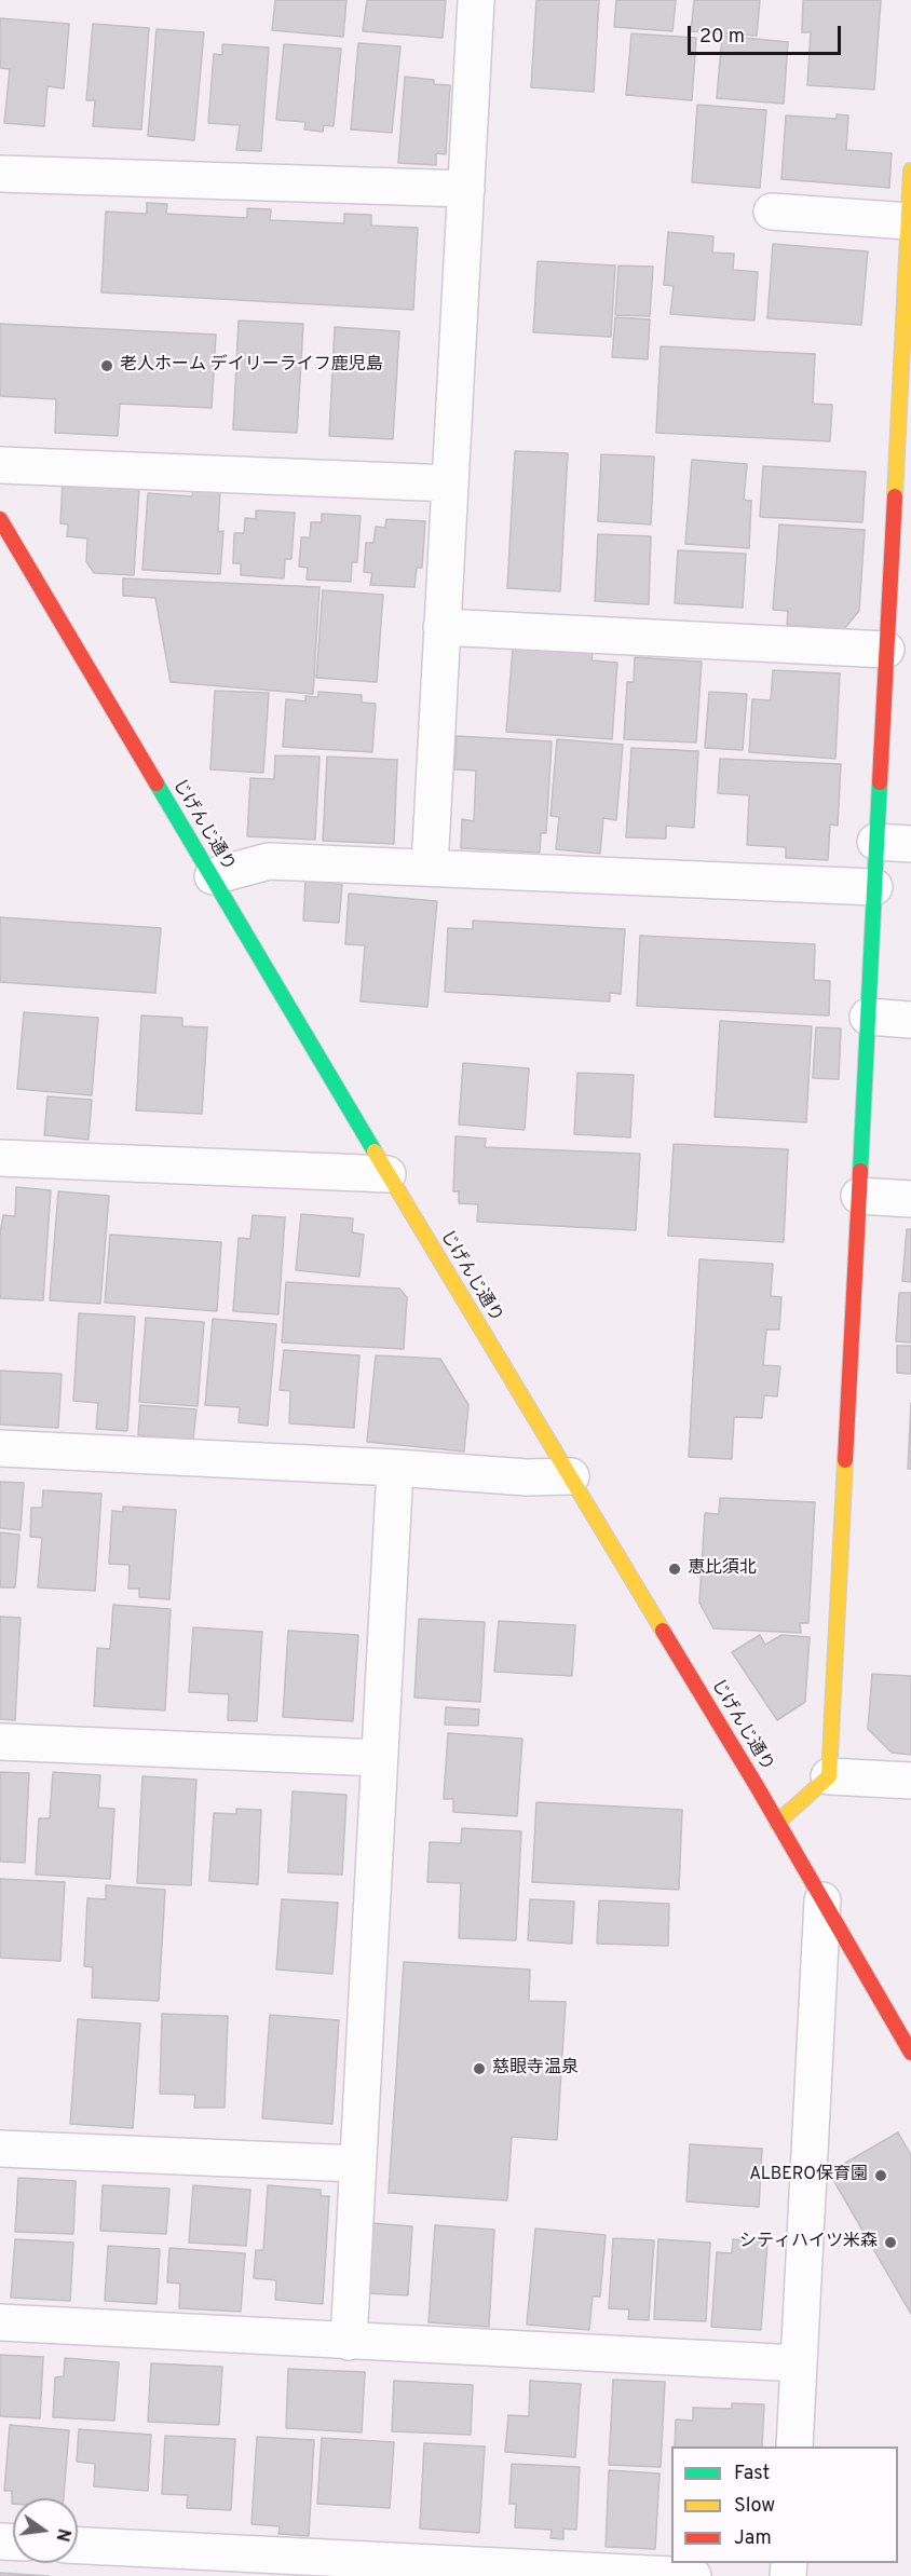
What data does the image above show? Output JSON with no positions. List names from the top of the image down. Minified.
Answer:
{"streets":{"street":["じげんじ通り"]},"places":["老人ホーム デイリーライフ鹿児島","恵比須北","慈眼寺温泉","ALBERO保育園","シティハイツ米森"],"legend":["Fast","Slow","Jam"],"scale_bar":"20 m","north":"right"}
